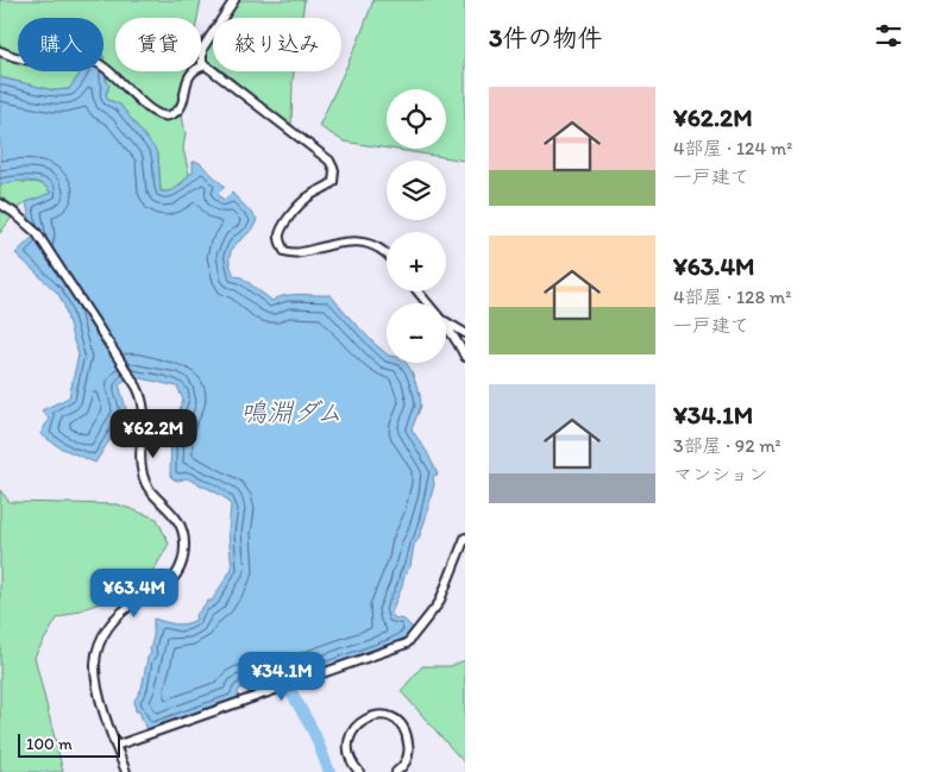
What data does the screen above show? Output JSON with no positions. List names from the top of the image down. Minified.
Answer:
{"water":["鳴淵ダム"],"scale_bar":"100 m","page":{"heading":"3件の物件","chip":["購入","賃貸","絞り込み"],"list":[{"name":"¥62.2M","note":"4部屋 · 124 m² · 一戸建て"},{"name":"¥63.4M","note":"4部屋 · 128 m² · 一戸建て"},{"name":"¥34.1M","note":"3部屋 · 92 m² · マンション"}],"map_buttons":["+","−"],"price":["¥62.2M","¥63.4M","¥34.1M"],"scale":"100 m"}}
